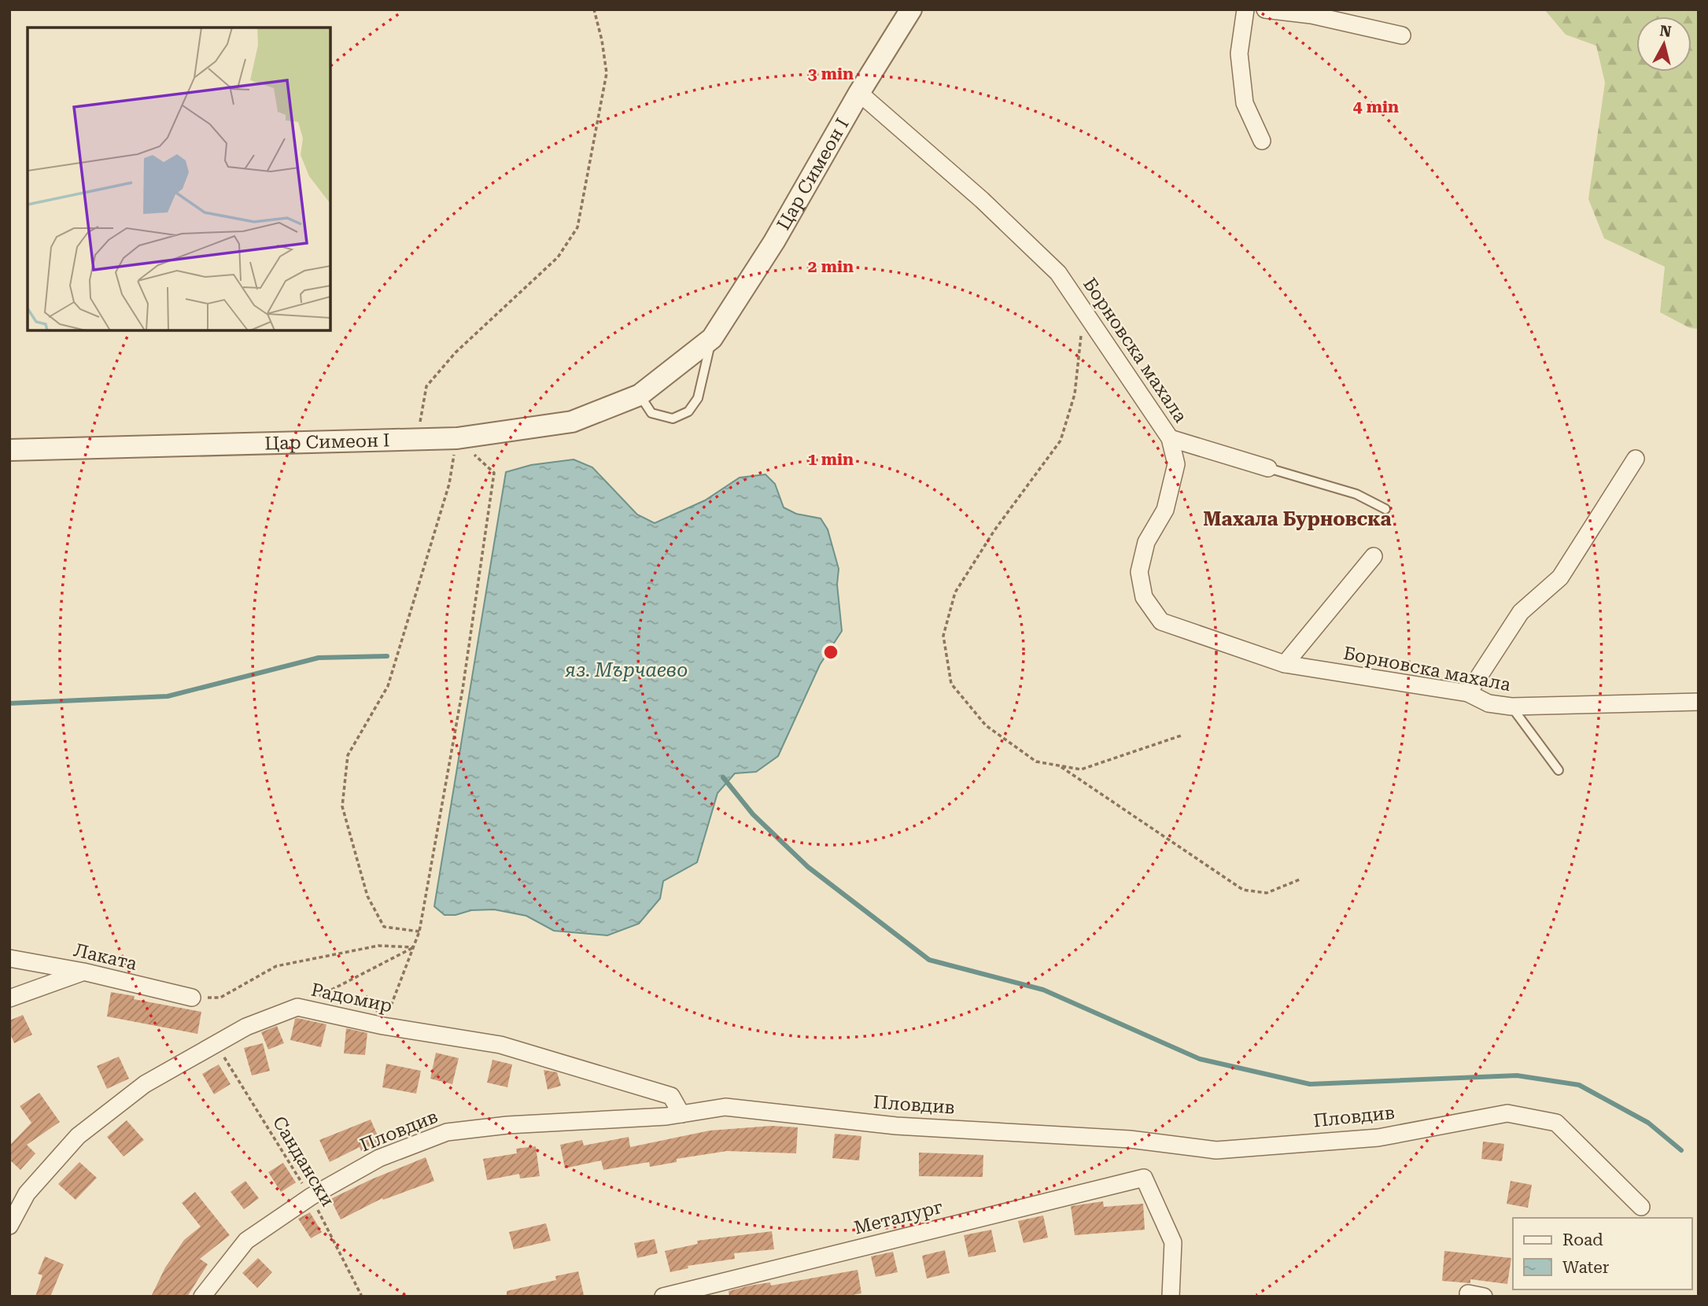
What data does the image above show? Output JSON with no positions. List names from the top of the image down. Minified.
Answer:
{"streets":{"street":["Цар Симеон I","Борновска махала","Лаката","Радомир","Пловдив","Металург"],"path":["Сандански"]},"crossings":[["Цар Симеон I","Борновска махала"],["Радомир","Пловдив"],["Радомир","Сандански"],["Пловдив","Сандански"]],"districts":["Махала Бурновска"],"water":["яз. Мърчаево"],"legend":["Road","Water"],"north":"top","rings":["3 min","4 min","2 min","1 min"]}
